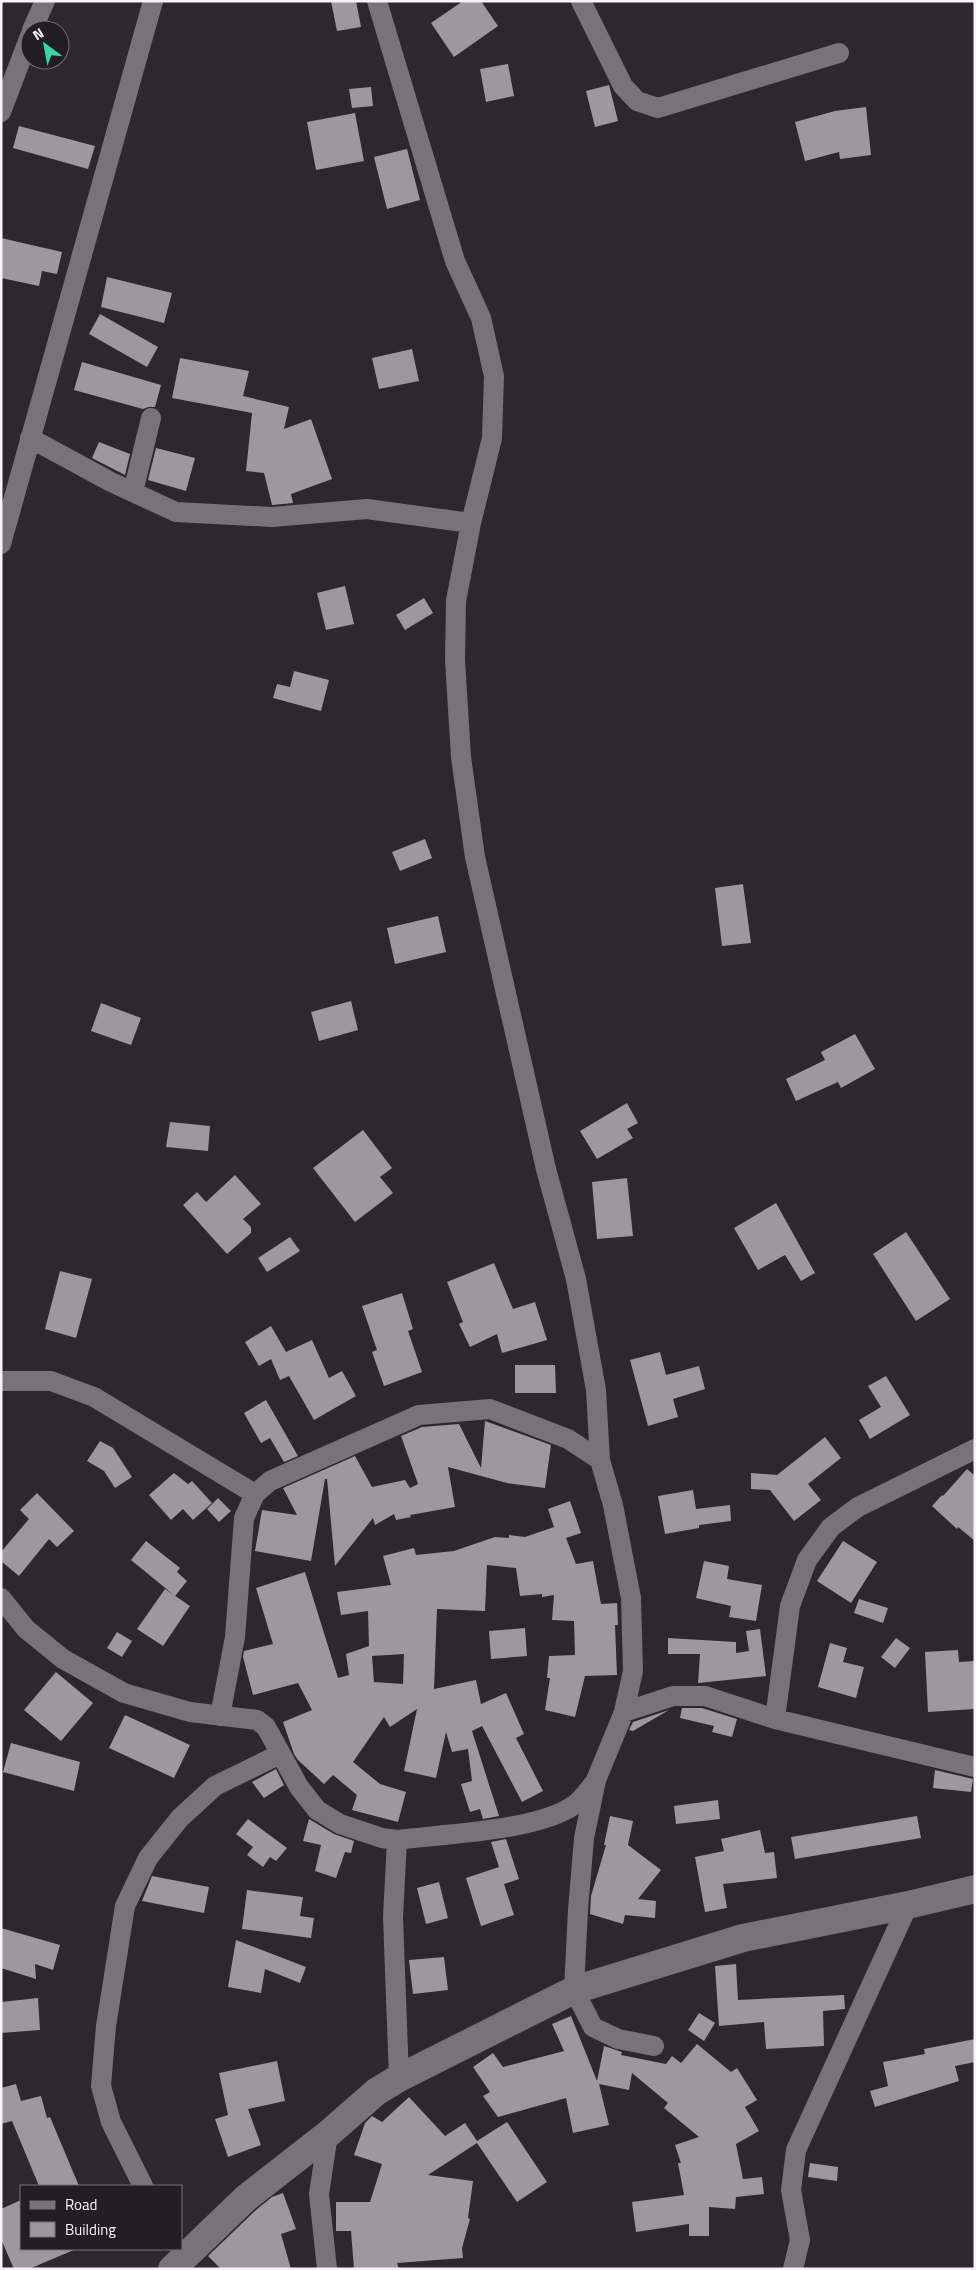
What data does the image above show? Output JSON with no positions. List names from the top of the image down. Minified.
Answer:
{"legend":["Road","Building"],"north":"top left"}
